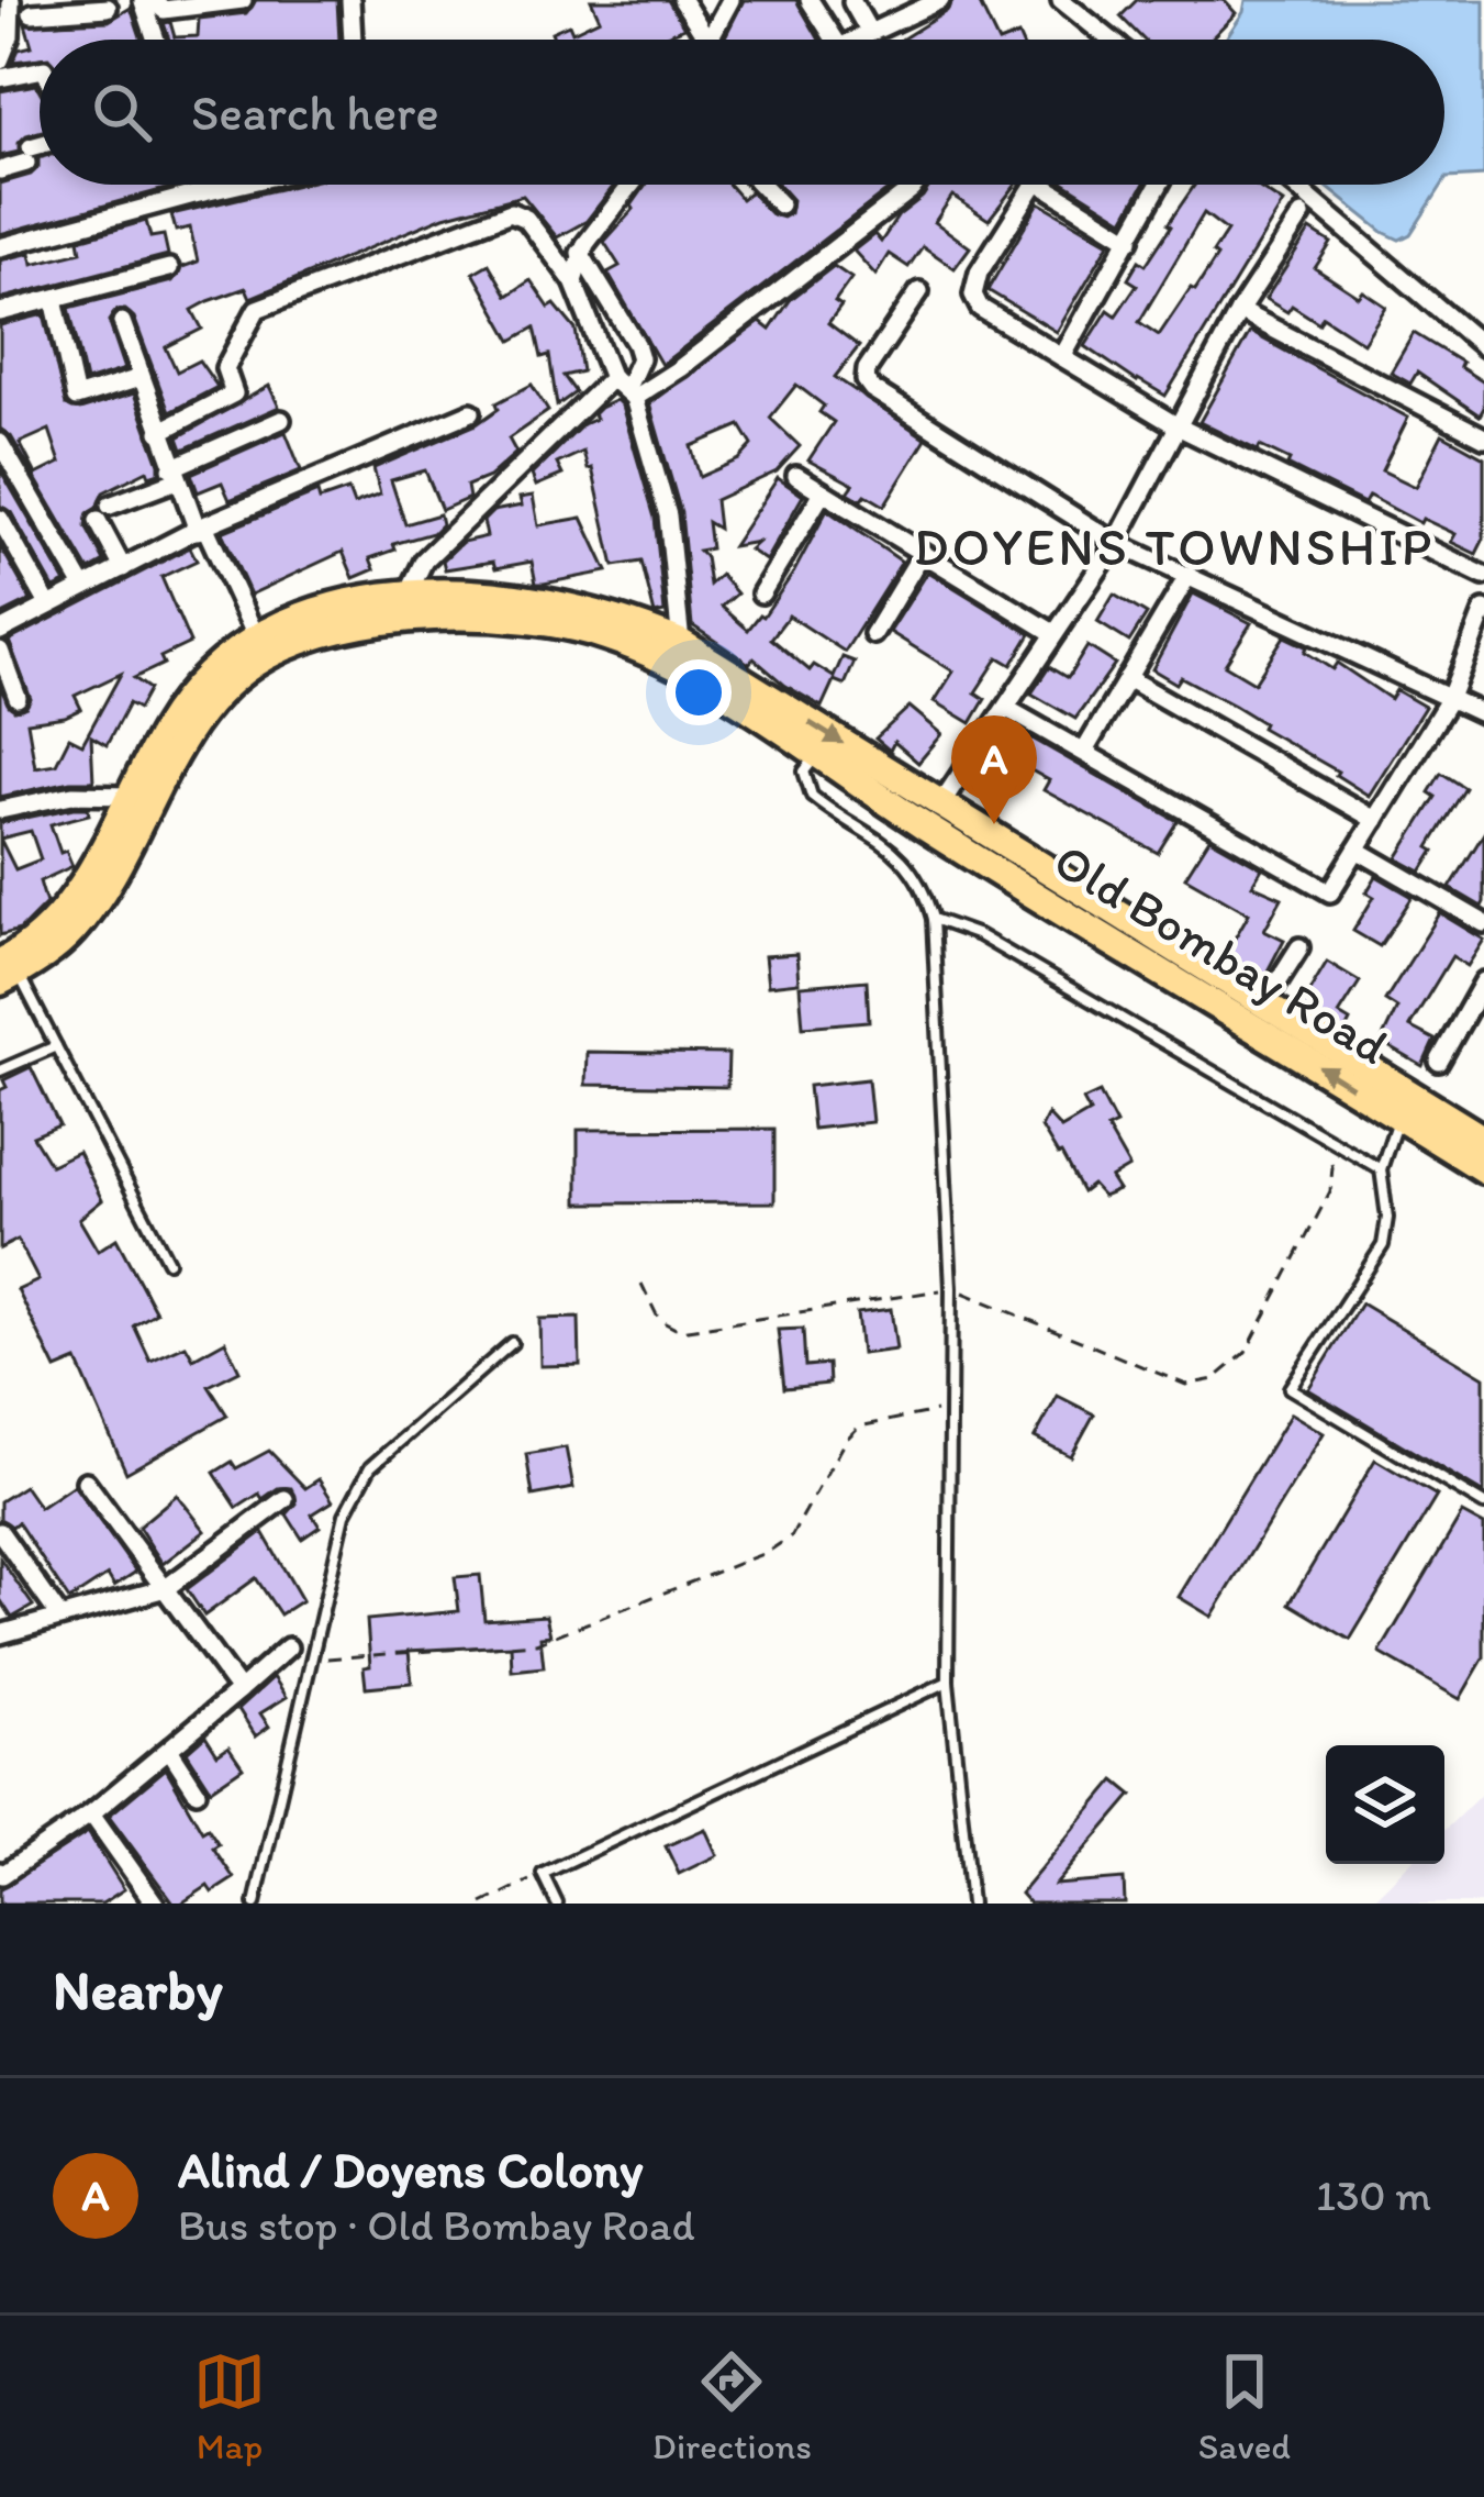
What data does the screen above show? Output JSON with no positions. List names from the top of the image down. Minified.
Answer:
{"streets":{"main road":["Old Bombay Road"]},"districts":["DOYENS TOWNSHIP"],"page":{"search":"Search here","pins":"A","heading":"Nearby","list":[{"mark":"A","name":"Alind / Doyens Colony","note":"Bus stop · Old Bombay Road","value":"130 m"}],"nav":["Map","Directions","Saved"]}}
